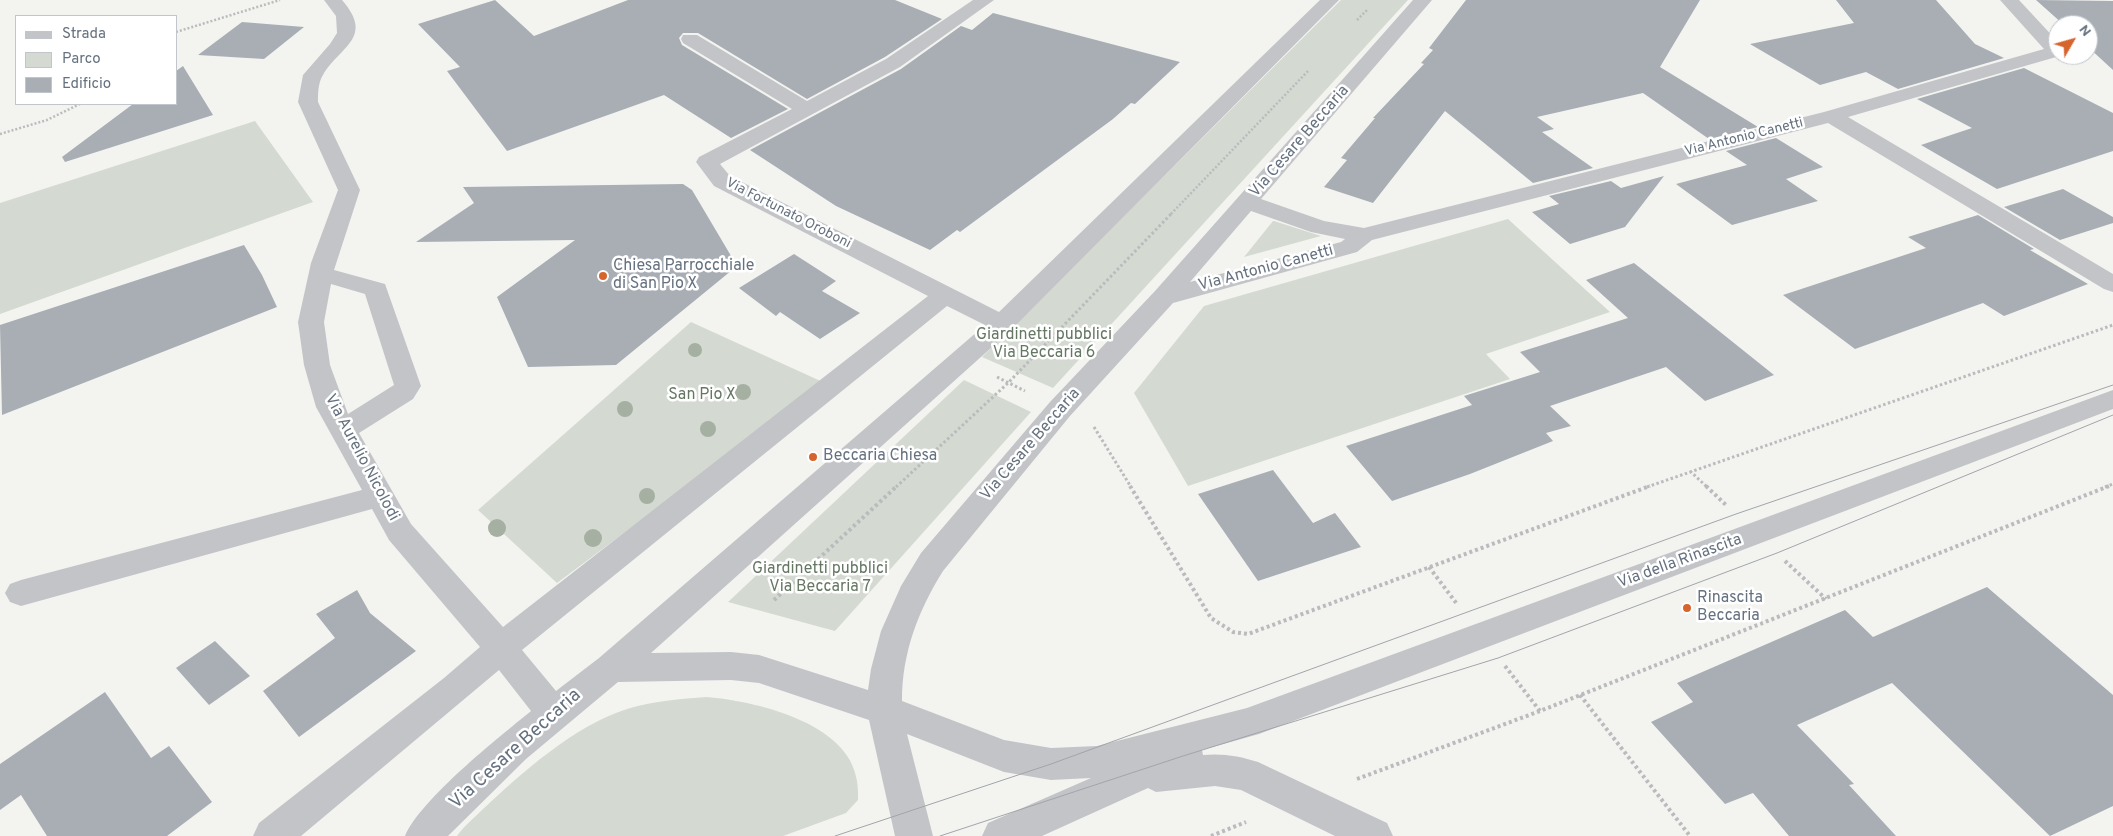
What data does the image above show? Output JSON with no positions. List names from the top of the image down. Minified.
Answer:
{"streets":{"street":["Via Antonio Canetti","Via Cesare Beccaria","Via Fortunato Oroboni","Via Aurelio Nicolodi","Via della Rinascita"]},"crossings":[["Via Antonio Canetti","Via Cesare Beccaria"],["Via Cesare Beccaria","Via Fortunato Oroboni"],["Via Cesare Beccaria","Via Aurelio Nicolodi"]],"parks":["Giardinetti pubblici Via Beccaria 6","San Pio X","Giardinetti pubblici Via Beccaria 7"],"places":["Chiesa Parrocchiale di San Pio X","Beccaria Chiesa","Rinascita Beccaria"],"legend":["Strada","Parco","Edificio"],"north":"top right"}
